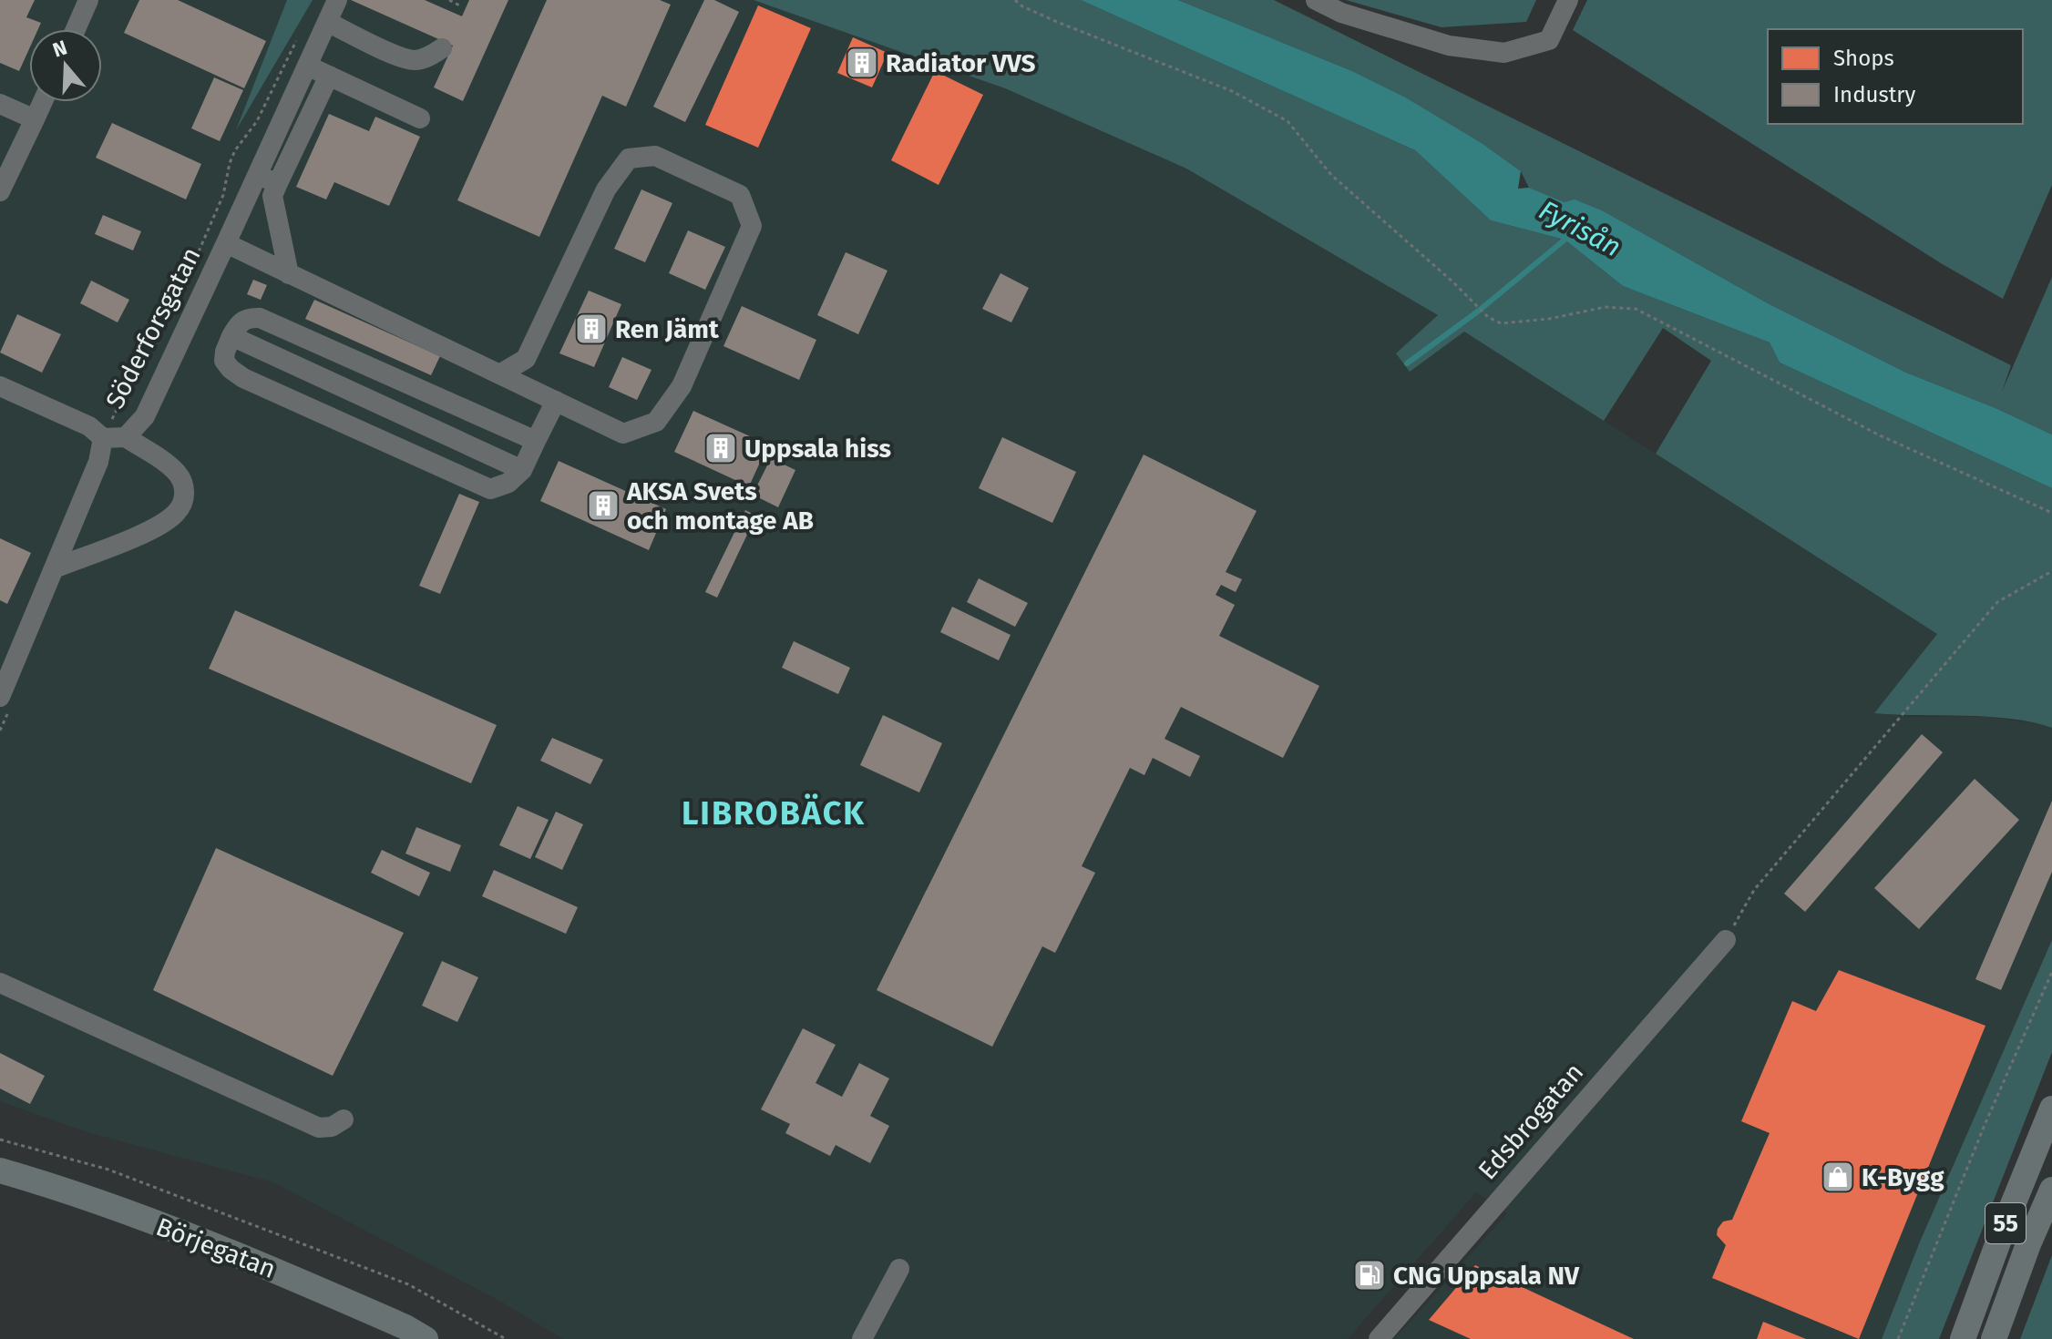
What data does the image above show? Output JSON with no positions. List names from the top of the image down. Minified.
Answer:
{"streets":{"main road":["55","Börjegatan"],"street":["Söderforsgatan","Edsbrogatan"]},"districts":["LIBROBÄCK"],"water":["Fyrisån"],"places":{"building":["Radiator VVS","Ren Jämt","Uppsala hiss","AKSA Svets och montage AB"],"shop":["K-Bygg"],"fuel station":["CNG Uppsala NV"]},"legend":["Shops","Industry"],"north":"top"}
